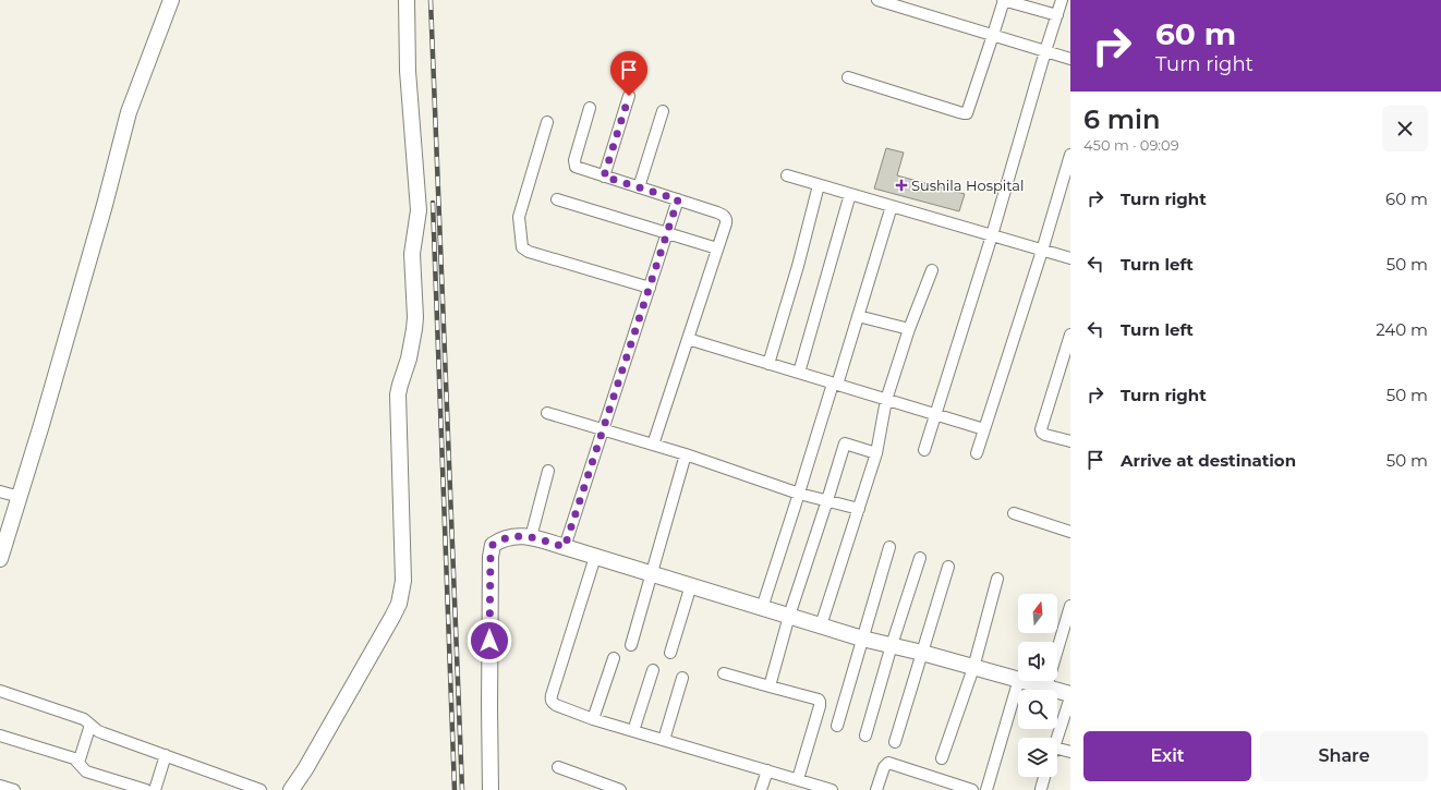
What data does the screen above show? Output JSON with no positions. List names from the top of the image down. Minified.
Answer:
{"places":{"health":["Sushila Hospital"]},"north":"top","page":{"turn":["60 m","Turn right"],"heading":["6 min","450 m · 09:09"],"list":[{"name":"Turn right","value":"60 m"},{"name":"Turn left","value":"50 m"},{"name":"Turn left","value":"240 m"},{"name":"Turn right","value":"50 m"},{"name":"Arrive at destination","value":"50 m"}],"buttons":["Exit","Share"]}}
